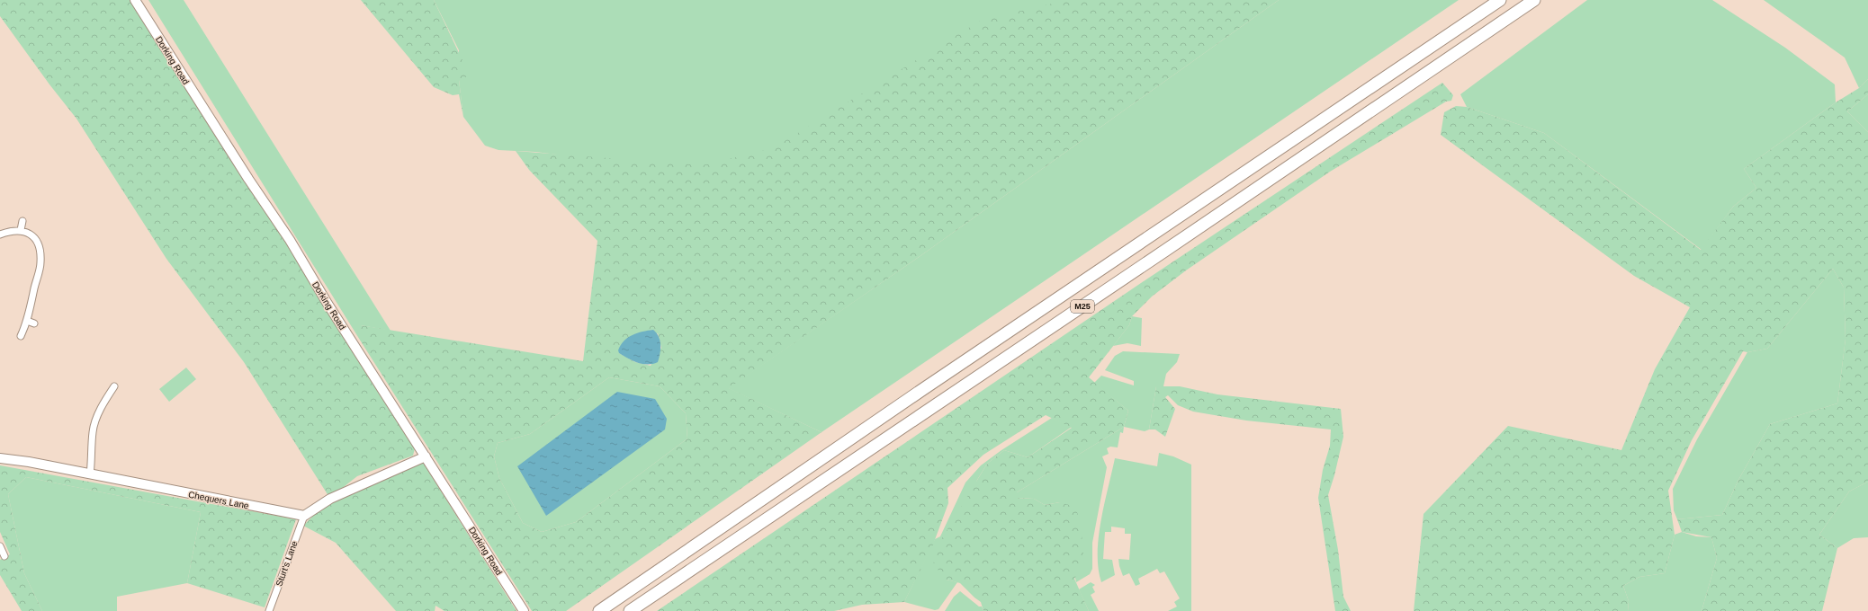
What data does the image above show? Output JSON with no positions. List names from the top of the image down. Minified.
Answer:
{"streets":{"highway":["M25"],"main road":["Dorking Road","Chequers Lane"],"street":["Sturt's Lane"]},"crossings":[["Chequers Lane","Sturt's Lane"]]}
